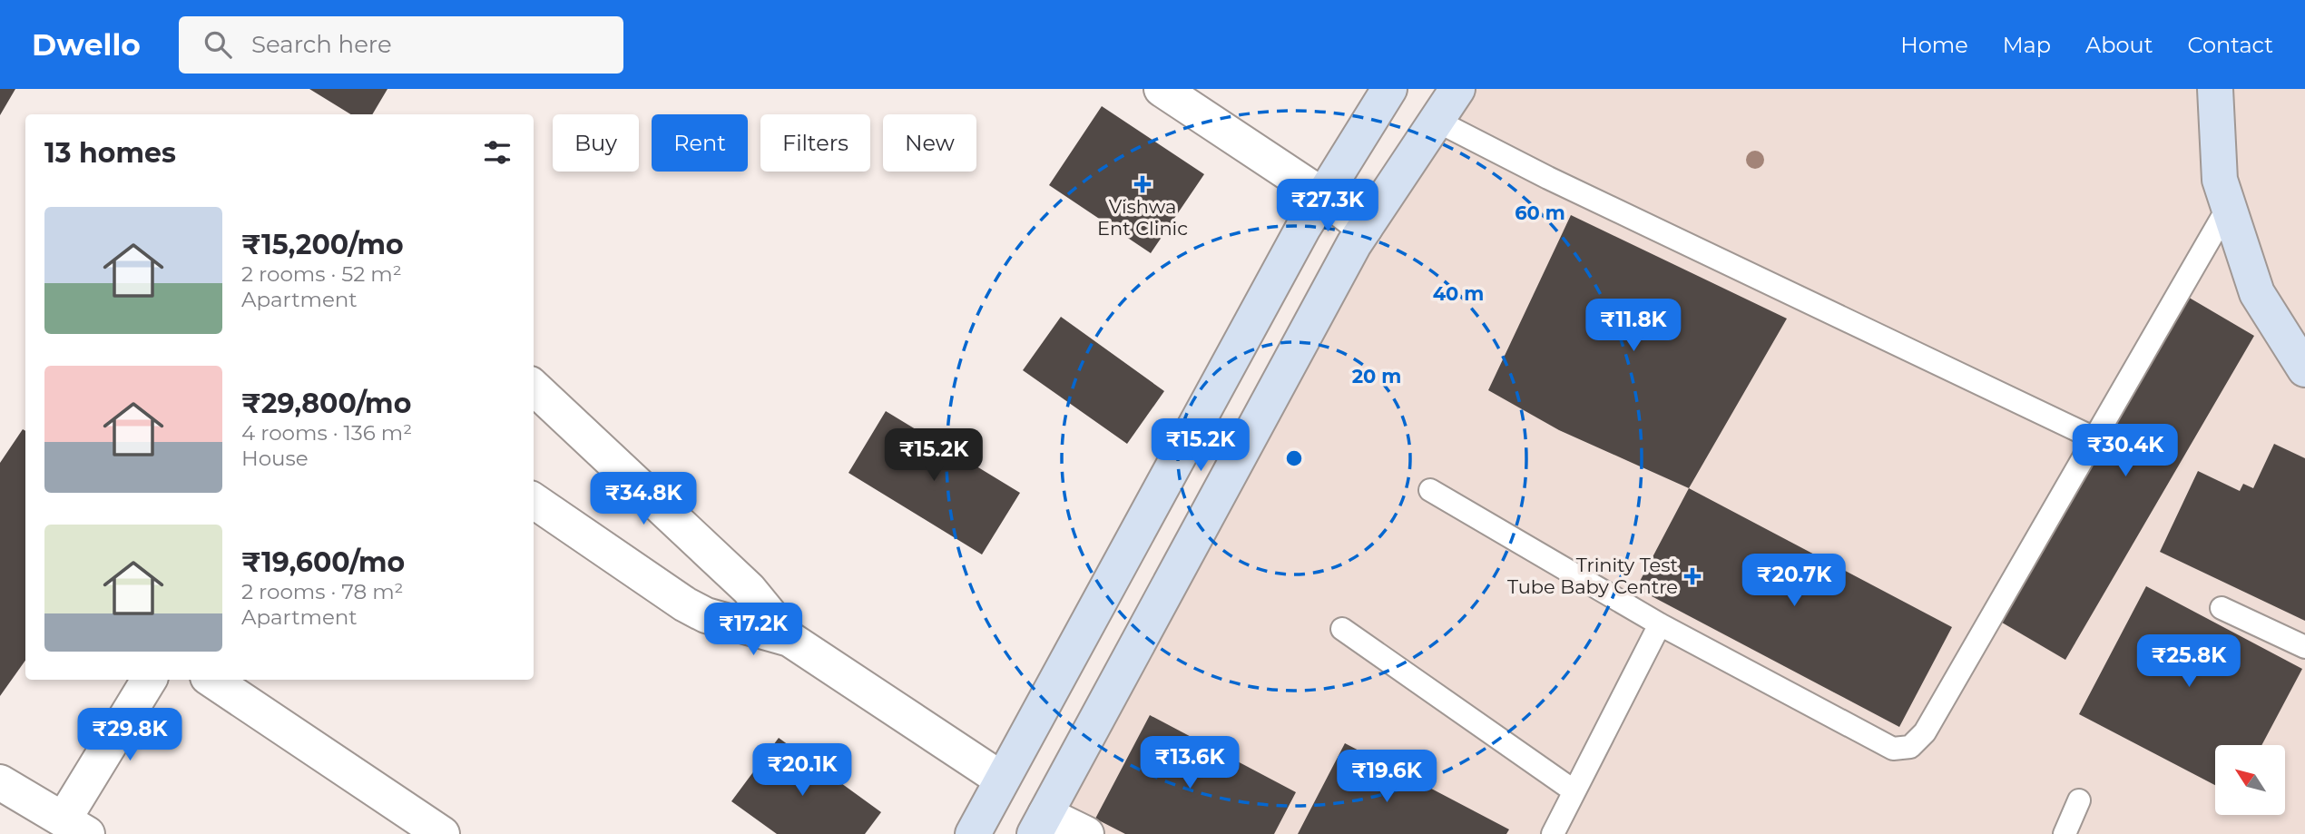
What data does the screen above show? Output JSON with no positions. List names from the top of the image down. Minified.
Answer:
{"places":{"health":["Vishwa Ent Clinic","Trinity Test Tube Baby Centre"]},"north":"top left","page":{"header":"Dwello","search":"Search here","nav":["Home","Map","About","Contact"],"chip":["Buy","Rent","Filters","New"],"heading":"13 homes","price":["₹27.3K","₹11.8K","₹15.2K","₹30.4K","₹15.2K","₹34.8K","₹20.7K","₹17.2K","₹25.8K","₹29.8K","₹13.6K","₹20.1K","₹19.6K"],"list":[{"name":"₹15,200/mo","note":"2 rooms · 52 m² · Apartment"},{"name":"₹29,800/mo","note":"4 rooms · 136 m² · House"},{"name":"₹19,600/mo","note":"2 rooms · 78 m² · Apartment"}]},"rings":["60 m","40 m","20 m"]}
